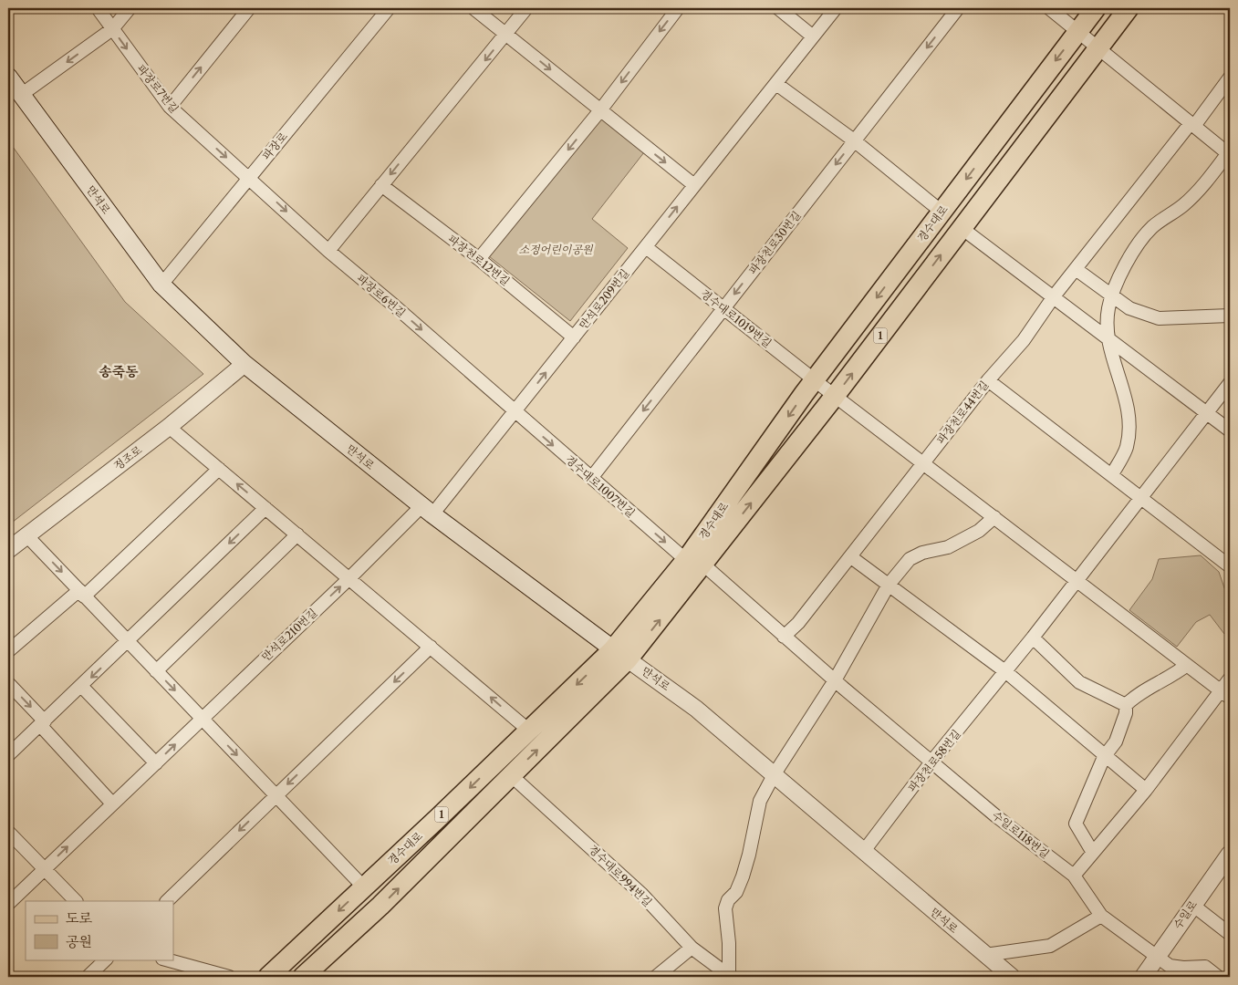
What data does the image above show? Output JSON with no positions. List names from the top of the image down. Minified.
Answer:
{"streets":{"main road":["만석로","경수대로","1"],"street":["파장로7번길","파장로","파장천로30번길","파장천로12번길","파장로6번길","만석로209번길","경수대로1019번길","파장천로44번길","정조로","경수대로1007번길","만석로210번길","파장천로58번길","수일로118번길","경수대로994번길","수일로"]},"crossings":[["파장로7번길","파장로"],["파장로7번길","파장로6번길"],["파장로","만석로"],["파장로","파장로6번길"],["만석로","경수대로"],["만석로","만석로209번길"],["만석로","정조로"],["만석로","만석로210번길"],["만석로","파장천로58번길"],["만석로","경수대로994번길"],["경수대로","경수대로1019번길"],["경수대로","경수대로1007번길"],["경수대로","경수대로994번길"],["파장천로30번길","경수대로1019번길"],["파장천로30번길","경수대로1007번길"],["파장천로12번길","만석로209번길"],["파장로6번길","만석로209번길"],["파장로6번길","경수대로1007번길"],["만석로209번길","경수대로1019번길"],["만석로209번길","경수대로1007번길"],["만석로209번길","만석로210번길"],["경수대로1019번길","파장천로44번길"],["경수대로1019번길","파장천로58번길"],["파장천로44번길","경수대로1007번길"],["경수대로1007번길","수일로118번길"],["파장천로58번길","수일로118번길"],["수일로118번길","수일로"]],"one_way":["파장로7번길","파장천로30번길","파장로6번길","경수대로1007번길"],"districts":["송죽동"],"parks":["소정어린이공원"],"legend":["도로","공원"]}
